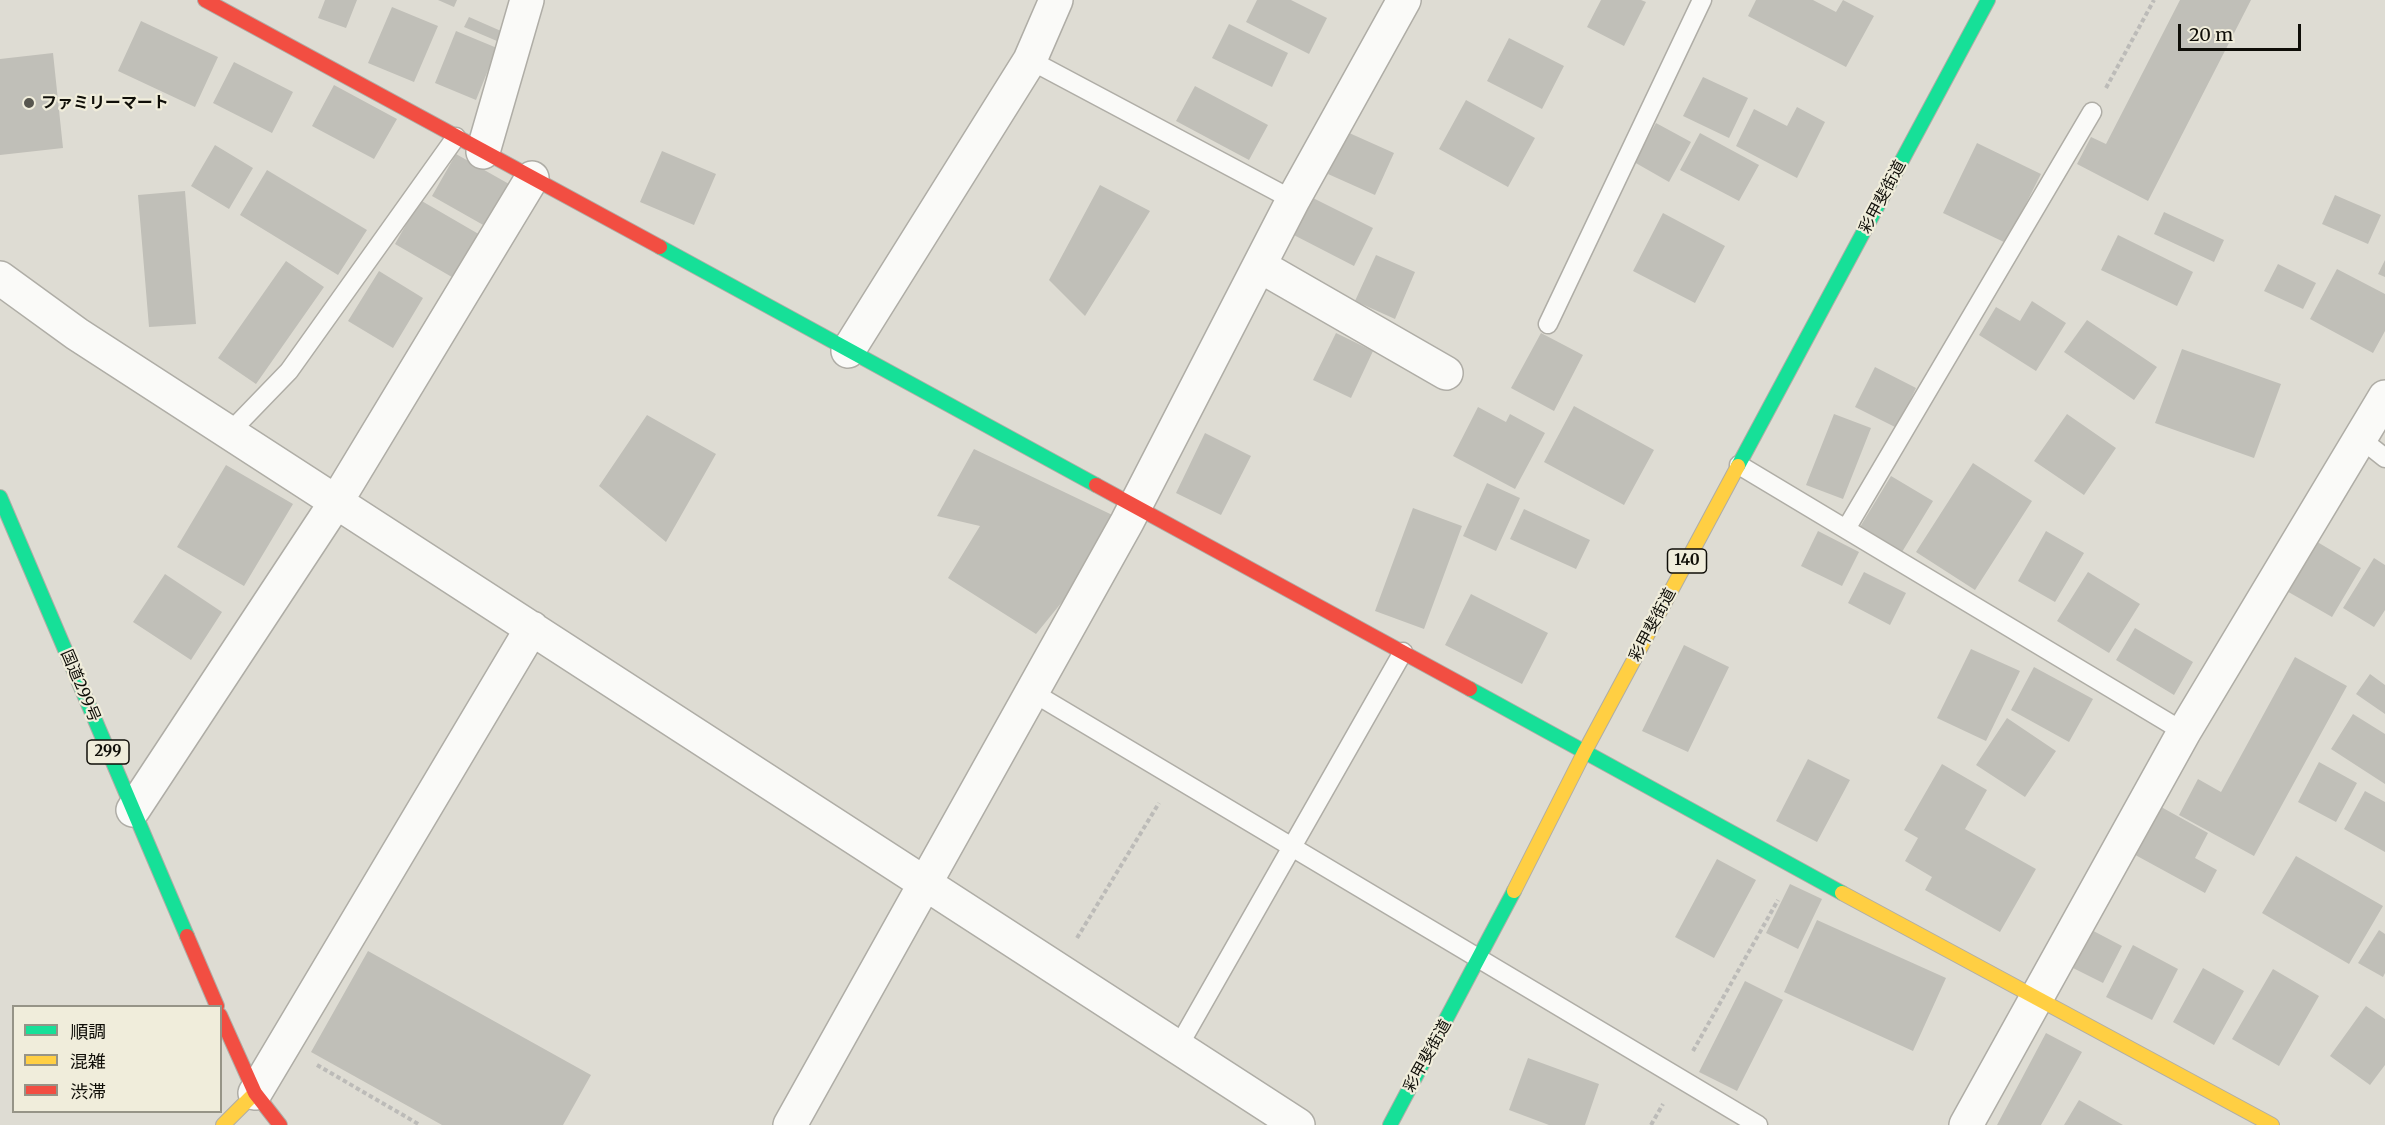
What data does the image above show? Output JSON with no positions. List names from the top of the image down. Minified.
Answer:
{"streets":{"main road":["彩甲斐街道","140","国道299号","299"]},"places":["ファミリーマート"],"legend":["順調","混雑","渋滞"],"scale_bar":"20 m"}
